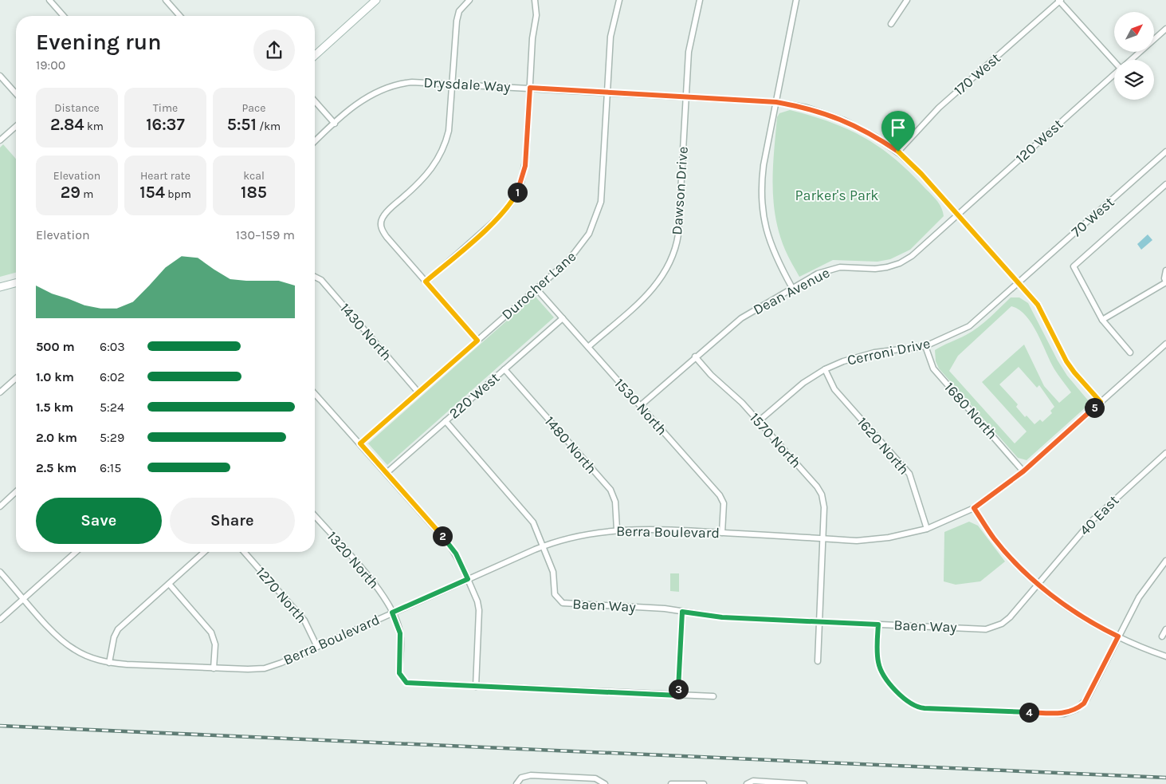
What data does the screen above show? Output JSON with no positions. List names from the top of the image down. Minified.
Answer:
{"streets":{"street":["170 West","Drysdale Way","120 West","Dawson Drive","70 West","Durocher Lane","Dean Avenue","1430 North","Cerroni Drive","220 West","1530 North","1680 North","1570 North","1480 North","1620 North","40 East","Berra Boulevard","1320 North","1270 North","Baen Way"]},"crossings":[["170 West","Drysdale Way"],["Drysdale Way","120 West"],["Drysdale Way","Dawson Drive"],["Drysdale Way","70 West"],["Drysdale Way","Durocher Lane"],["Drysdale Way","Dean Avenue"],["Drysdale Way","Cerroni Drive"],["Drysdale Way","Berra Boulevard"],["120 West","Dean Avenue"],["Dawson Drive","1530 North"],["70 West","Cerroni Drive"],["Durocher Lane","1430 North"],["Durocher Lane","1530 North"],["Dean Avenue","1530 North"],["Dean Avenue","1570 North"],["Cerroni Drive","1680 North"],["Cerroni Drive","1570 North"],["Cerroni Drive","1620 North"],["220 West","1530 North"],["220 West","1480 North"],["1530 North","Berra Boulevard"],["1680 North","Berra Boulevard"],["1570 North","Berra Boulevard"],["1570 North","Baen Way"],["1480 North","Berra Boulevard"],["1620 North","Berra Boulevard"],["40 East","Baen Way"],["Berra Boulevard","1320 North"],["Berra Boulevard","1270 North"],["Berra Boulevard","Baen Way"]],"parks":["Parker's Park"],"north":"top right","page":{"heading":["Evening run","19:00"],"stats":[["Distance","2.84 km"],["Time","16:37"],["Pace","5:51 /km"],["Elevation","29 m"],["Heart rate","154 bpm"],["kcal","185"]],"pins":["1","5","2","3","4"],"chart":["Elevation","130–159 m"],"list":[{"name":"500 m","note":"6:03"},{"name":"1.0 km","note":"6:02"},{"name":"1.5 km","note":"5:24"},{"name":"2.0 km","note":"5:29"},{"name":"2.5 km","note":"6:15"}],"buttons":["Save","Share"]}}
